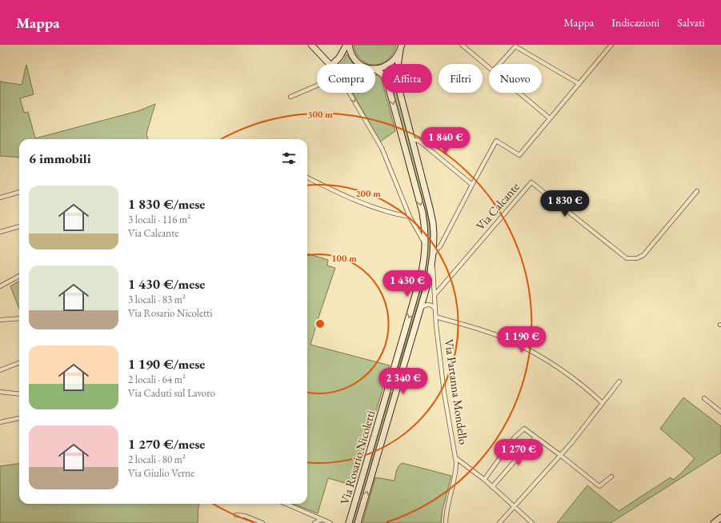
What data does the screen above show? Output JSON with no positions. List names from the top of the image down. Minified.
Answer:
{"streets":{"main road":["Via Rosario Nicoletti"],"street":["Via Calcante","Via Partanna Mondello"]},"crossings":[["Via Calcante","Via Partanna Mondello"],["Via Partanna Mondello","Via Rosario Nicoletti"]],"page":{"header":"Mappa","nav":["Mappa","Indicazioni","Salvati"],"chip":["Compra","Affitta","Filtri","Nuovo"],"price":["1 840 €","1 830 €","1 430 €","1 190 €","2 340 €","1 270 €"],"heading":"6 immobili","list":[{"name":"1 830 €/mese","note":"3 locali · 116 m² · Via Calcante"},{"name":"1 430 €/mese","note":"3 locali · 83 m² · Via Rosario Nicoletti"},{"name":"1 190 €/mese","note":"2 locali · 64 m² · Via Caduti sul Lavoro"},{"name":"1 270 €/mese","note":"2 locali · 80 m² · Via Giulio Verne"}]},"rings":["300 m","200 m","100 m"]}
